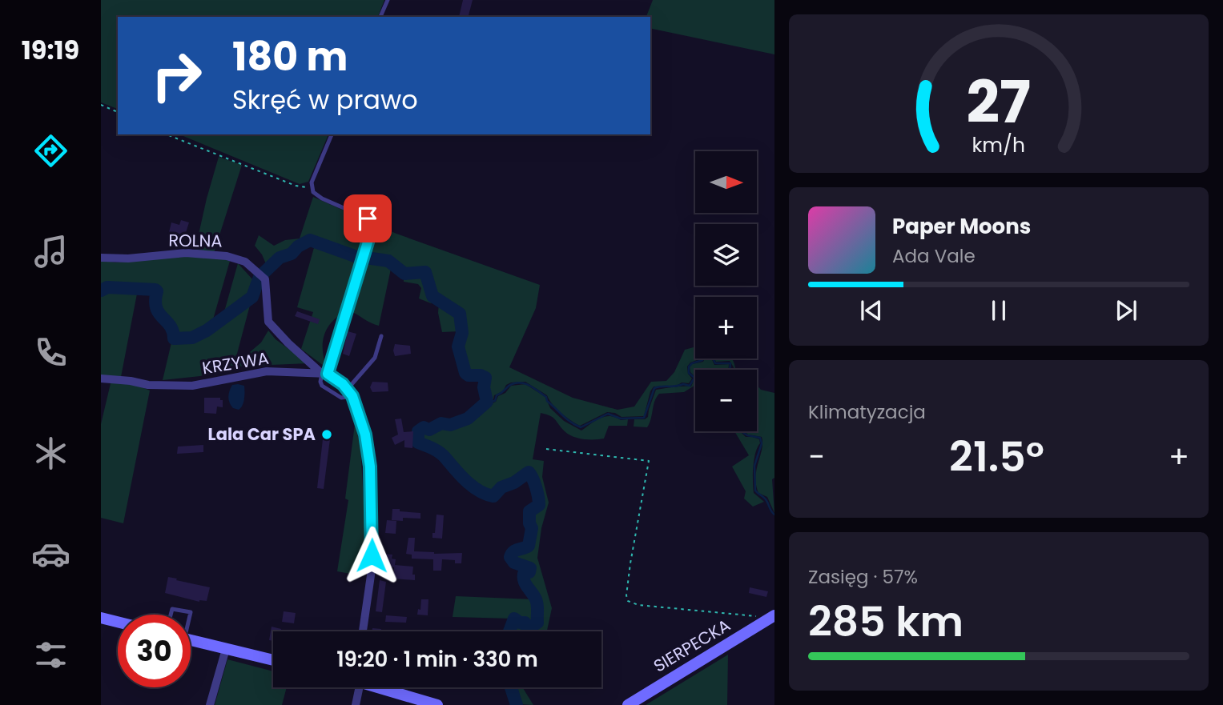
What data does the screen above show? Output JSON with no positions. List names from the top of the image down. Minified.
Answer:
{"streets":{"street":["ROLNA","KRZYWA","SIERPECKA"]},"crossings":[["ROLNA","KRZYWA"]],"places":["Lala Car SPA"],"north":"right","page":{"tabs":"19:19","turn":["180 m","Skręć w prawo"],"map_buttons":["+","−"],"song":["Paper Moons","Ada Vale"],"tile":["Klimatyzacja",["Zasięg · 57%","285 km"]],"heat":["−","21.5°","+"],"limit":"30","trip":"19:20 · 1 min · 330 m","gauge":["27","km/h"]}}
